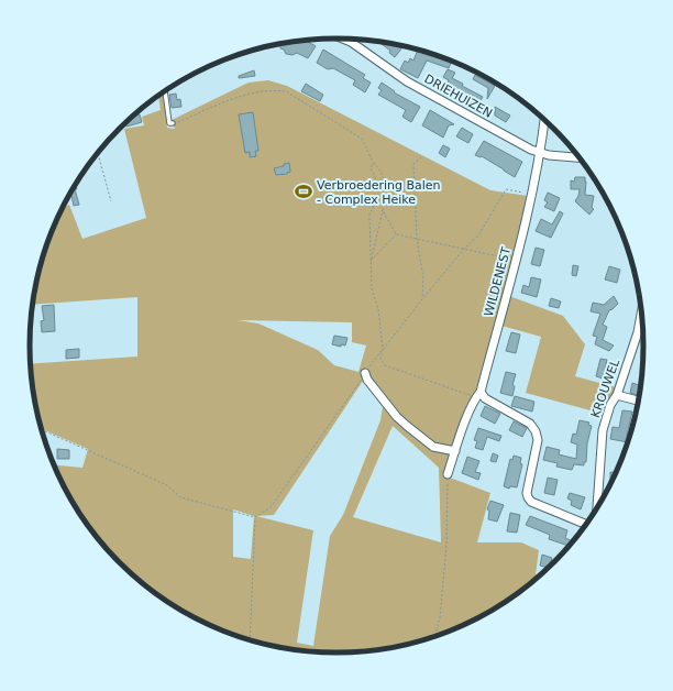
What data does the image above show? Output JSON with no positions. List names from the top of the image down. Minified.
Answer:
{"streets":{"street":["DRIEHUIZEN","WILDENEST","KROUWEL"]},"crossings":[["DRIEHUIZEN","WILDENEST"]],"places":{"sports":["Verbroedering Balen - Complex Heike"]}}
